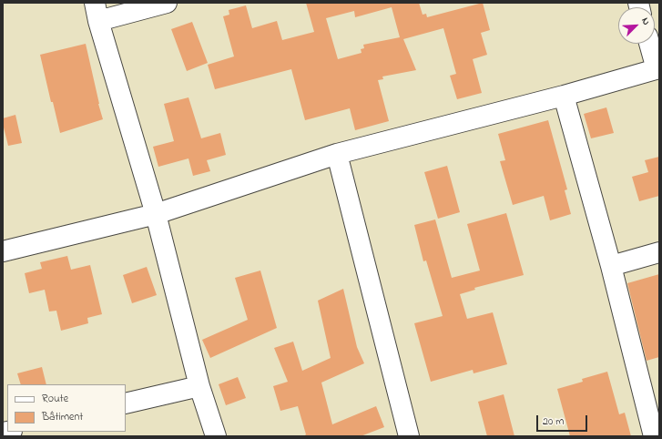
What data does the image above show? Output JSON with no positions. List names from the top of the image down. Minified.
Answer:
{"legend":["Route","Bâtiment"],"scale_bar":"20 m","north":"top right"}
